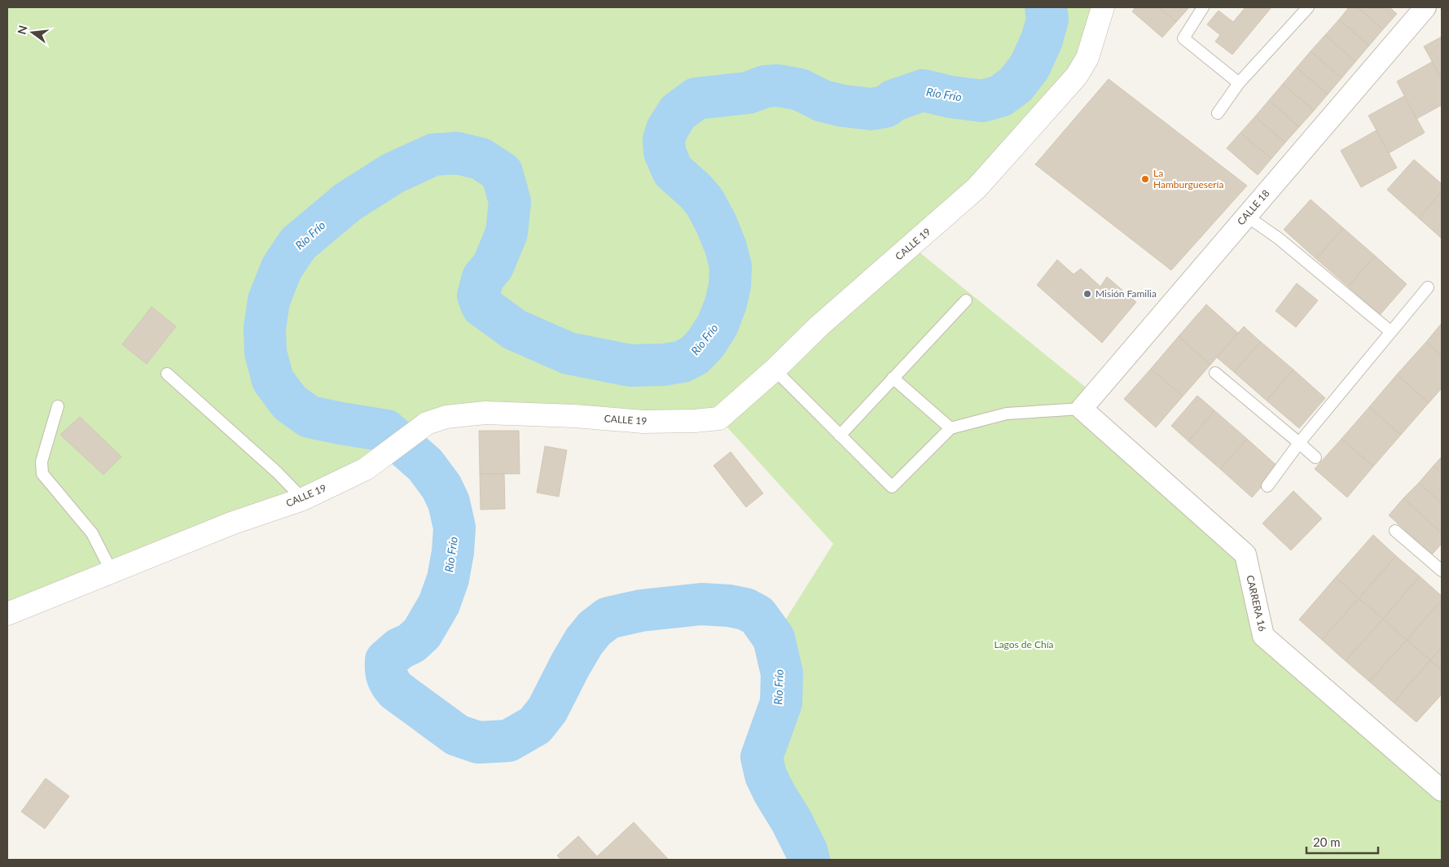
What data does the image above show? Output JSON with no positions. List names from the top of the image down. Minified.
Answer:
{"streets":{"street":["CALLE 18","CALLE 19","CARRERA 16"]},"crossings":[["CALLE 18","CARRERA 16"]],"water":["Río Frío"],"parks":["Lagos de Chía"],"places":["La Hamburguesería","Misión Familia"],"scale_bar":"20 m","north":"left"}
